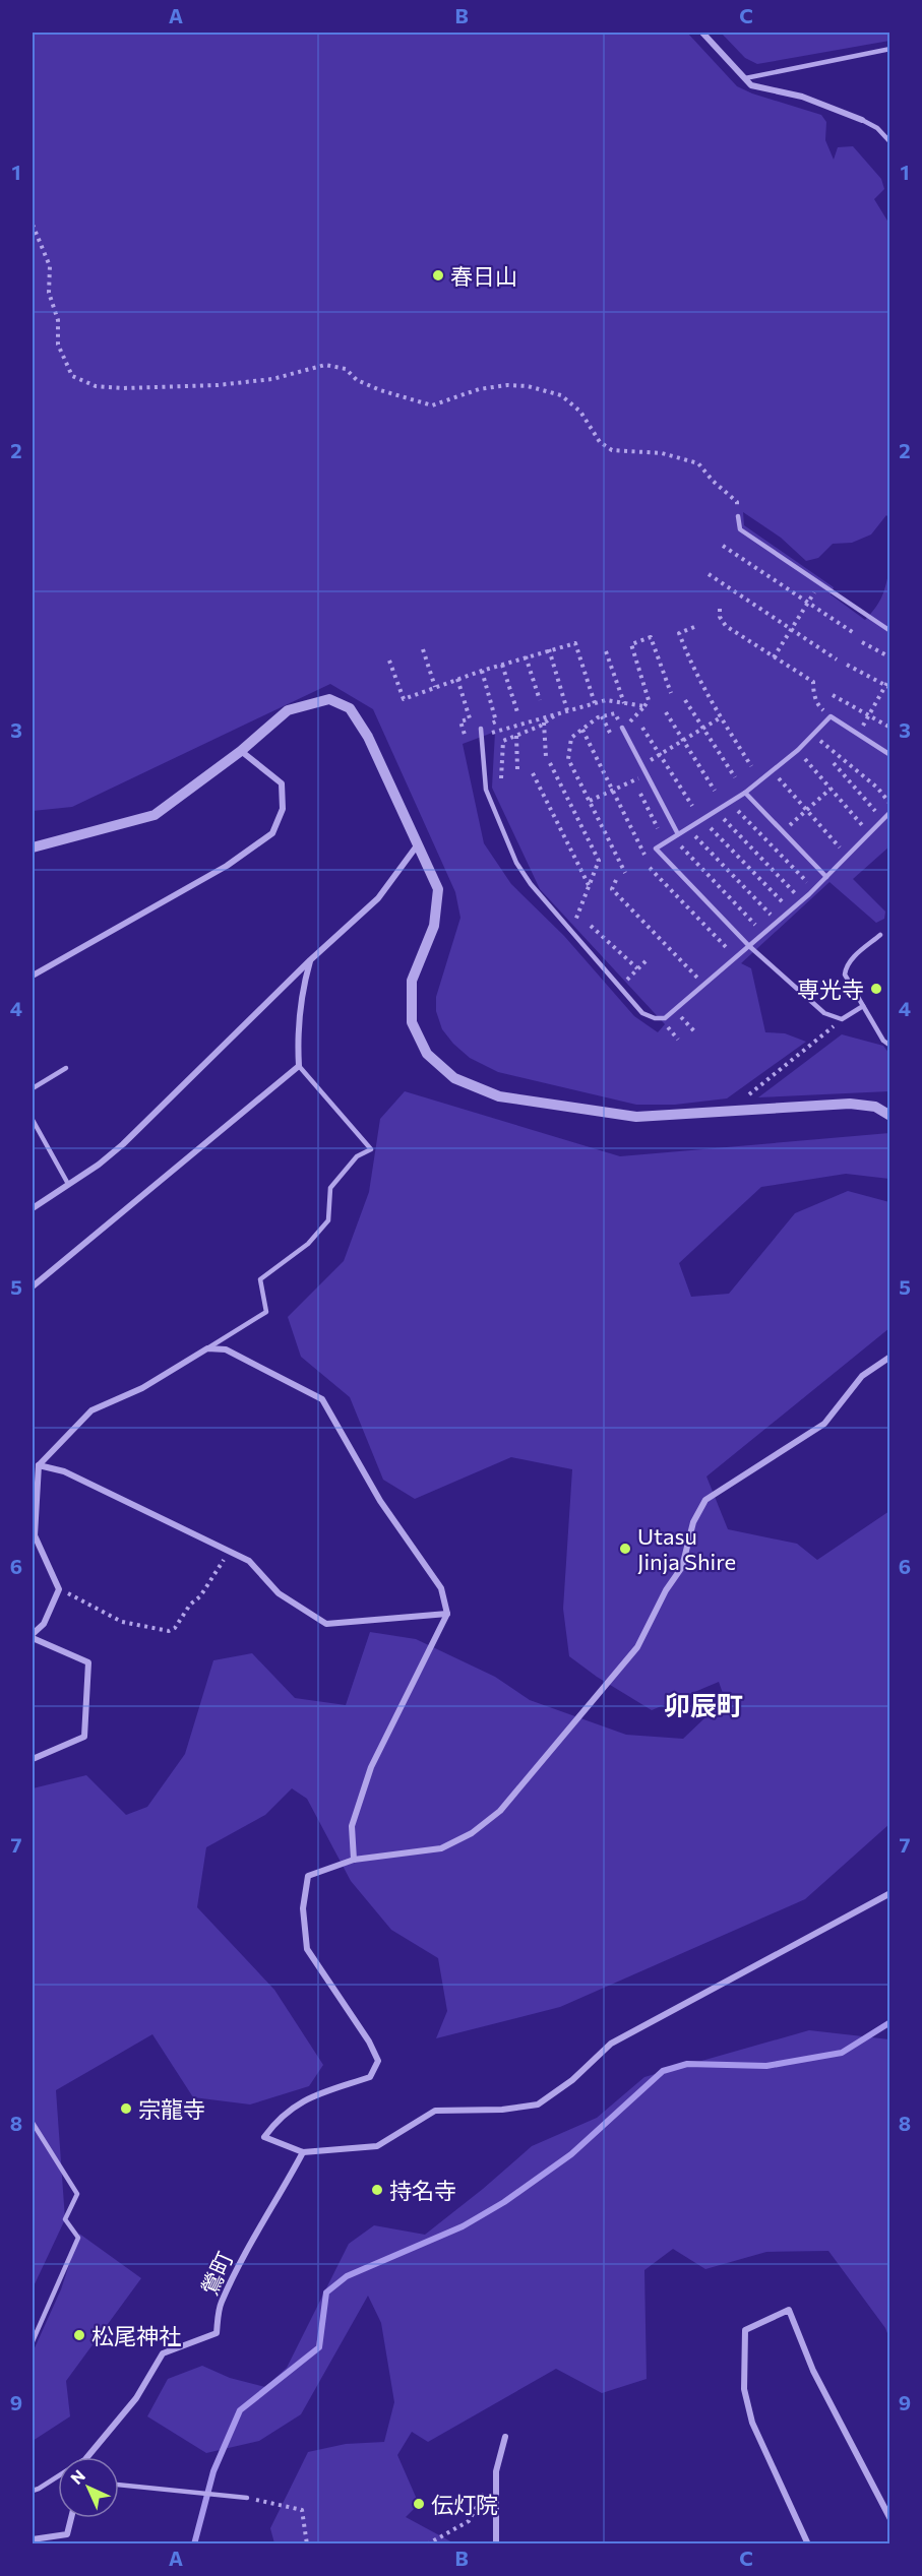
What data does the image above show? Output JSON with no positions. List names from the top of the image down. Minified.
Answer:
{"streets":{"street":["鶯町"]},"districts":["卯辰町"],"places":["春日山","専光寺","Utasu Jinja Shire","宗龍寺","持名寺","松尾神社","伝灯院"],"north":"top left","grid":{"columns":["A","B","C"],"rows":["1","2","3","4","5","6","7","8","9"]}}
